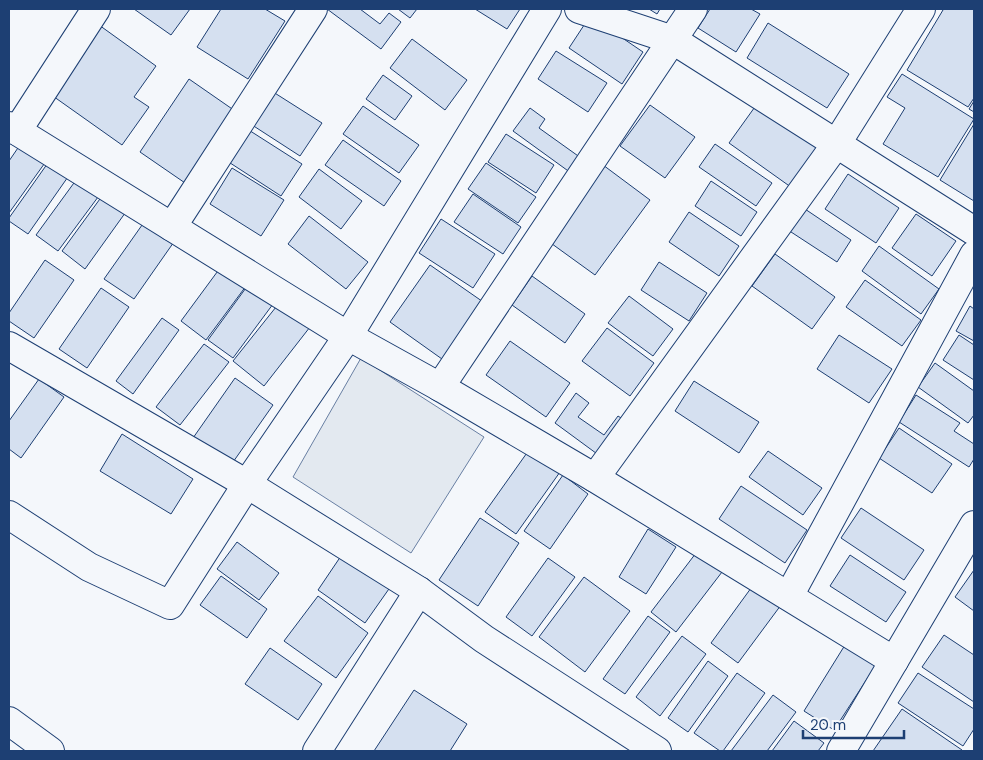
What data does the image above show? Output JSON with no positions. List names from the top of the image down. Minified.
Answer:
{"scale_bar":"20 m"}
